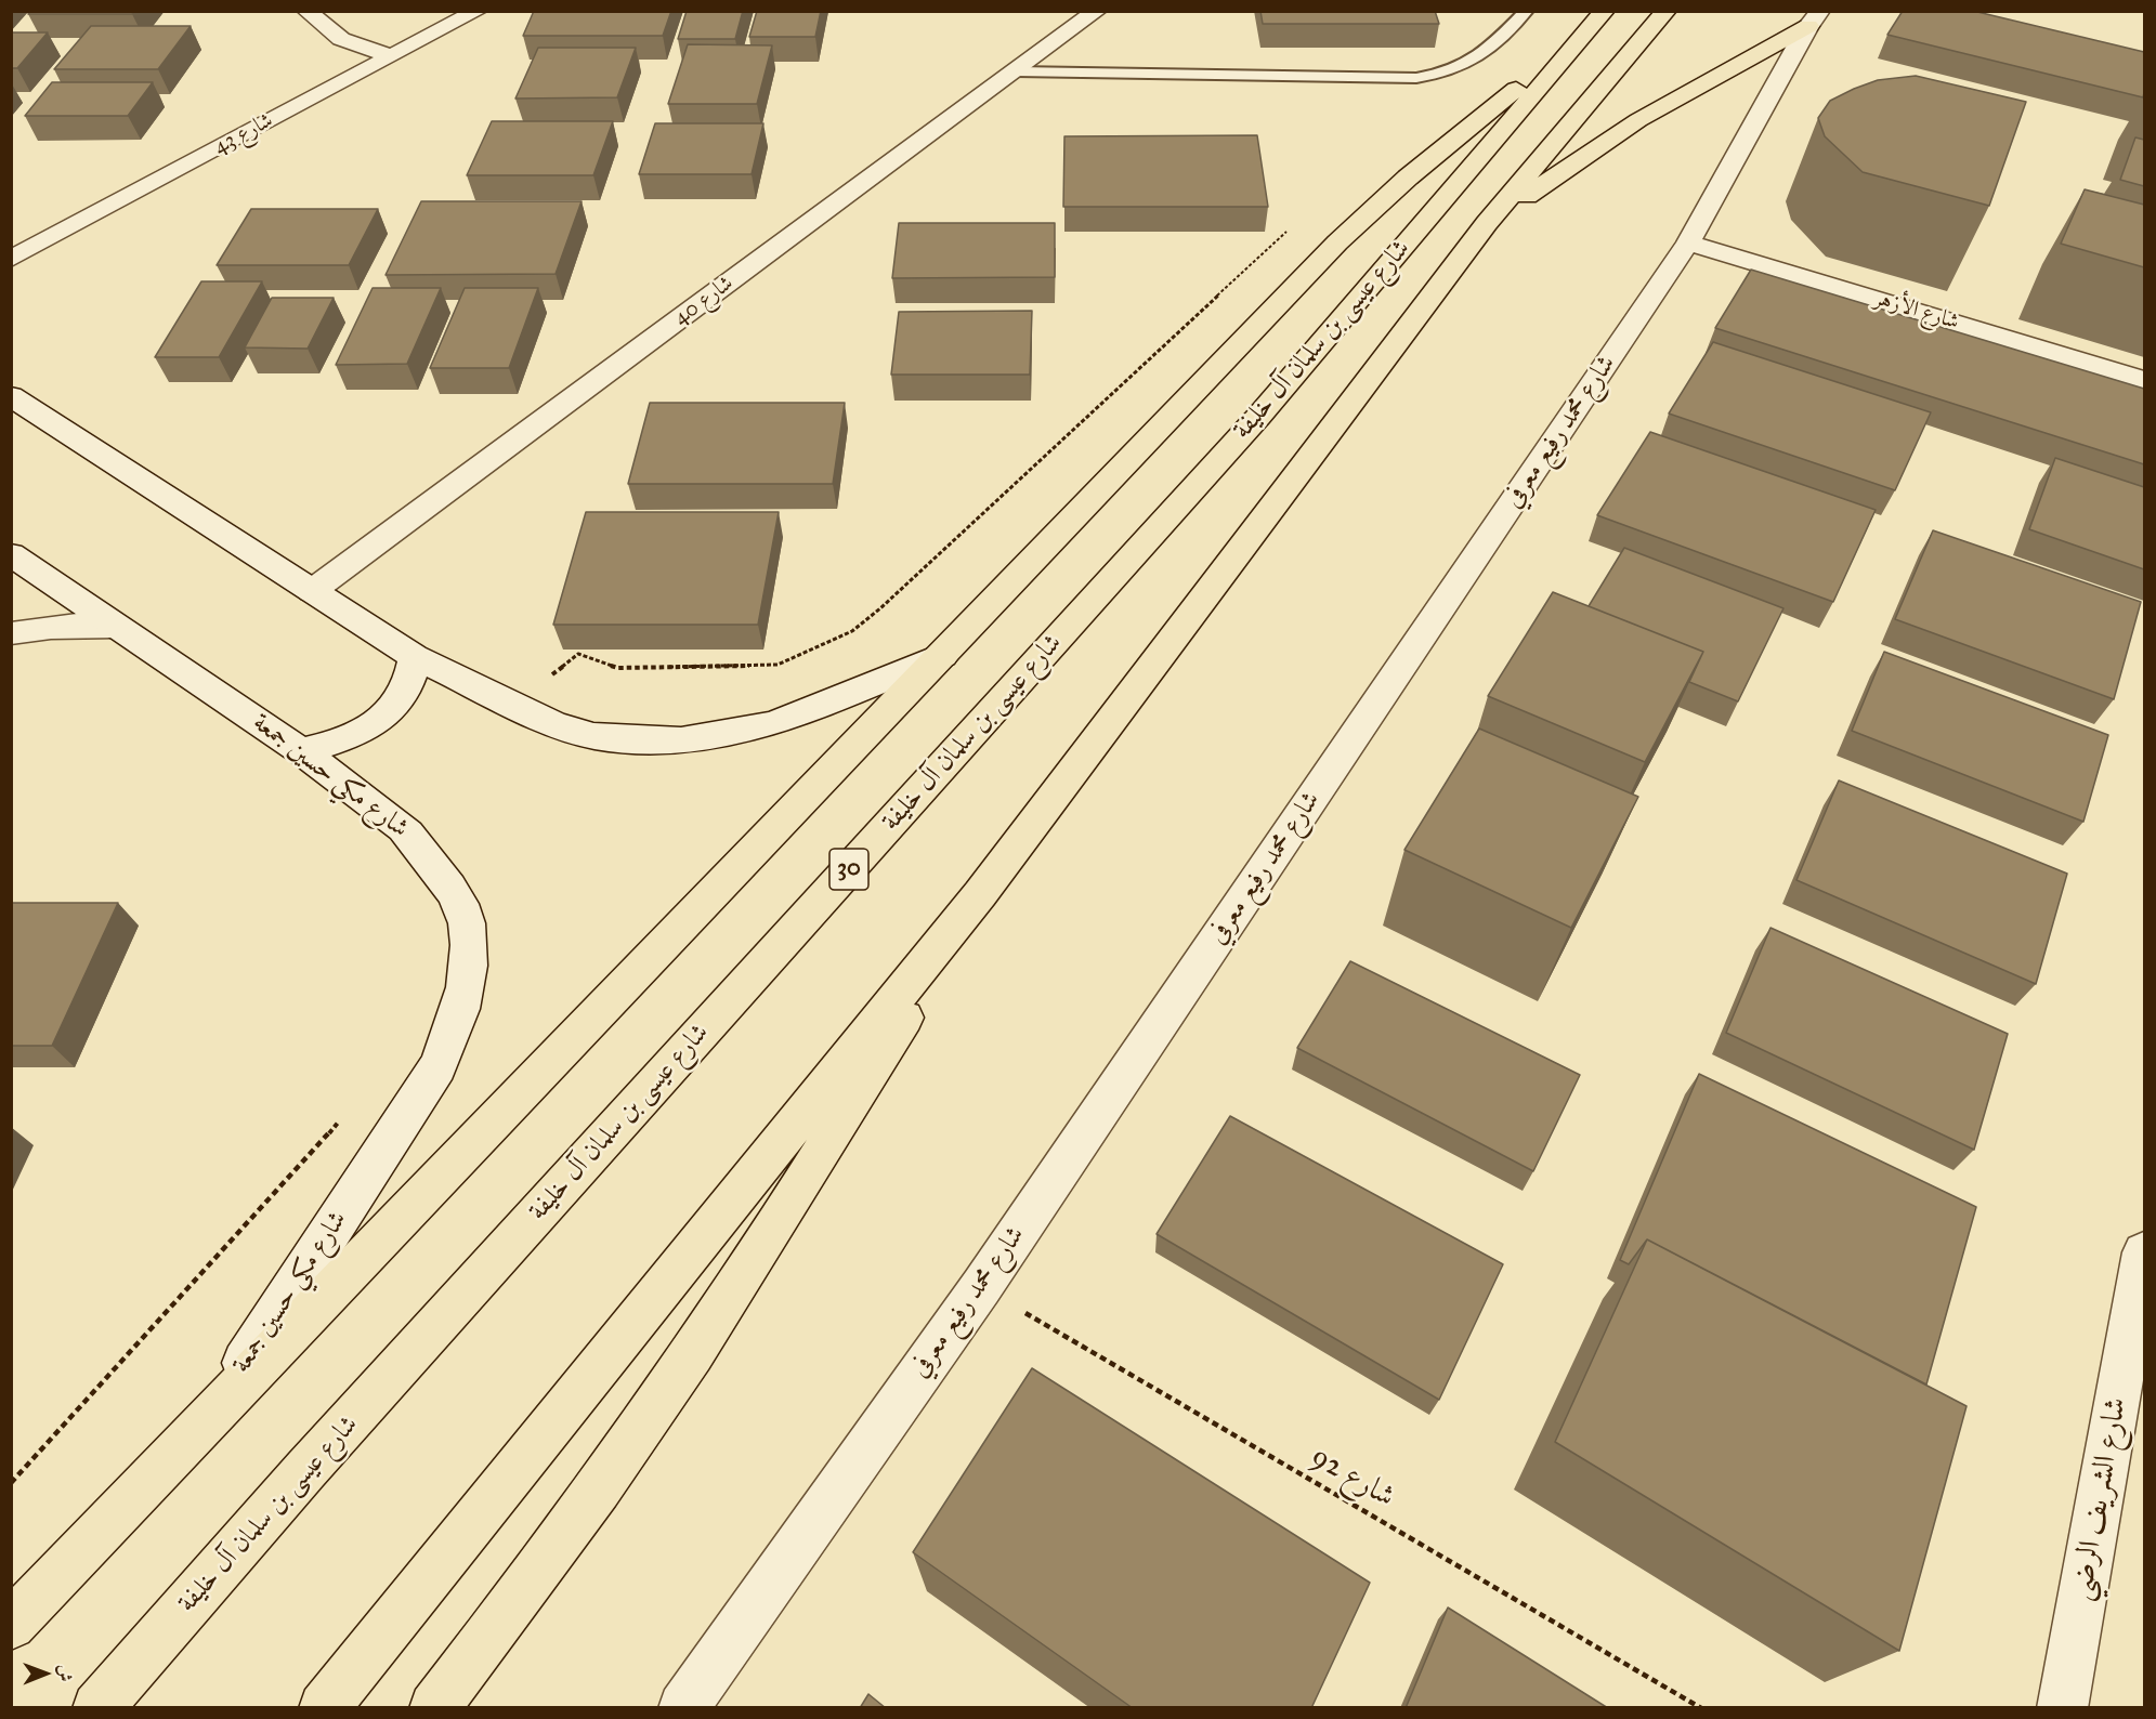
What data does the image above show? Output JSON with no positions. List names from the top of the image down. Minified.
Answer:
{"streets":{"highway":["شارع عيسى بن سلمان آل خليفة","30"],"street":["شارع 43","شارع 40","شارع الأزهر","شارع محمد رفيع معرفي","شارع مكي حسين جمعة","شارع الشريف الرضي"],"path":["شارع 92"]},"crossings":[["شارع الأزهر","شارع محمد رفيع معرفي"],["شارع محمد رفيع معرفي","شارع 92"]],"north":"right"}
